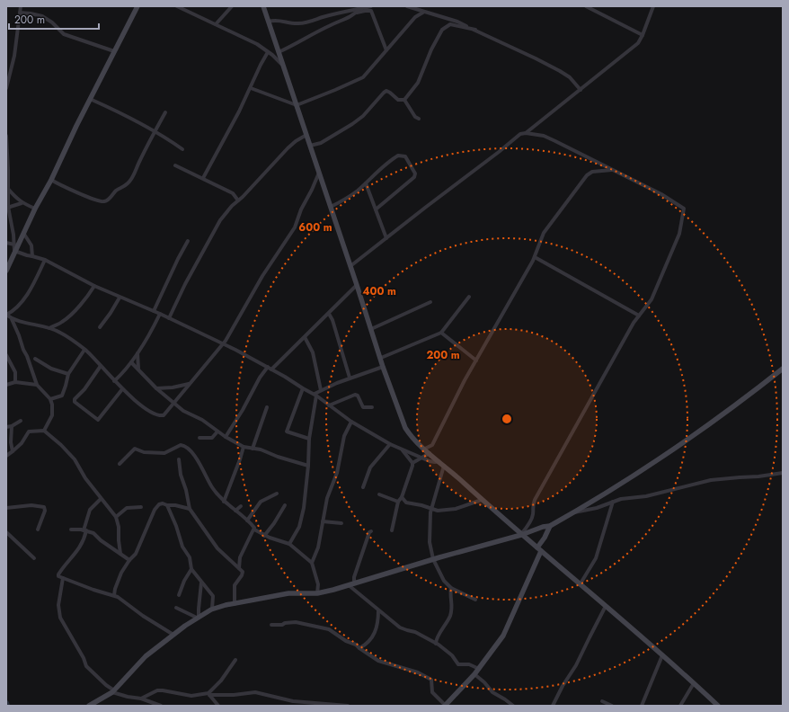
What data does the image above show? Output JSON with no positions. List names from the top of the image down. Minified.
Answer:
{"scale_bar":"200 m","rings":["600 m","400 m","200 m"]}
